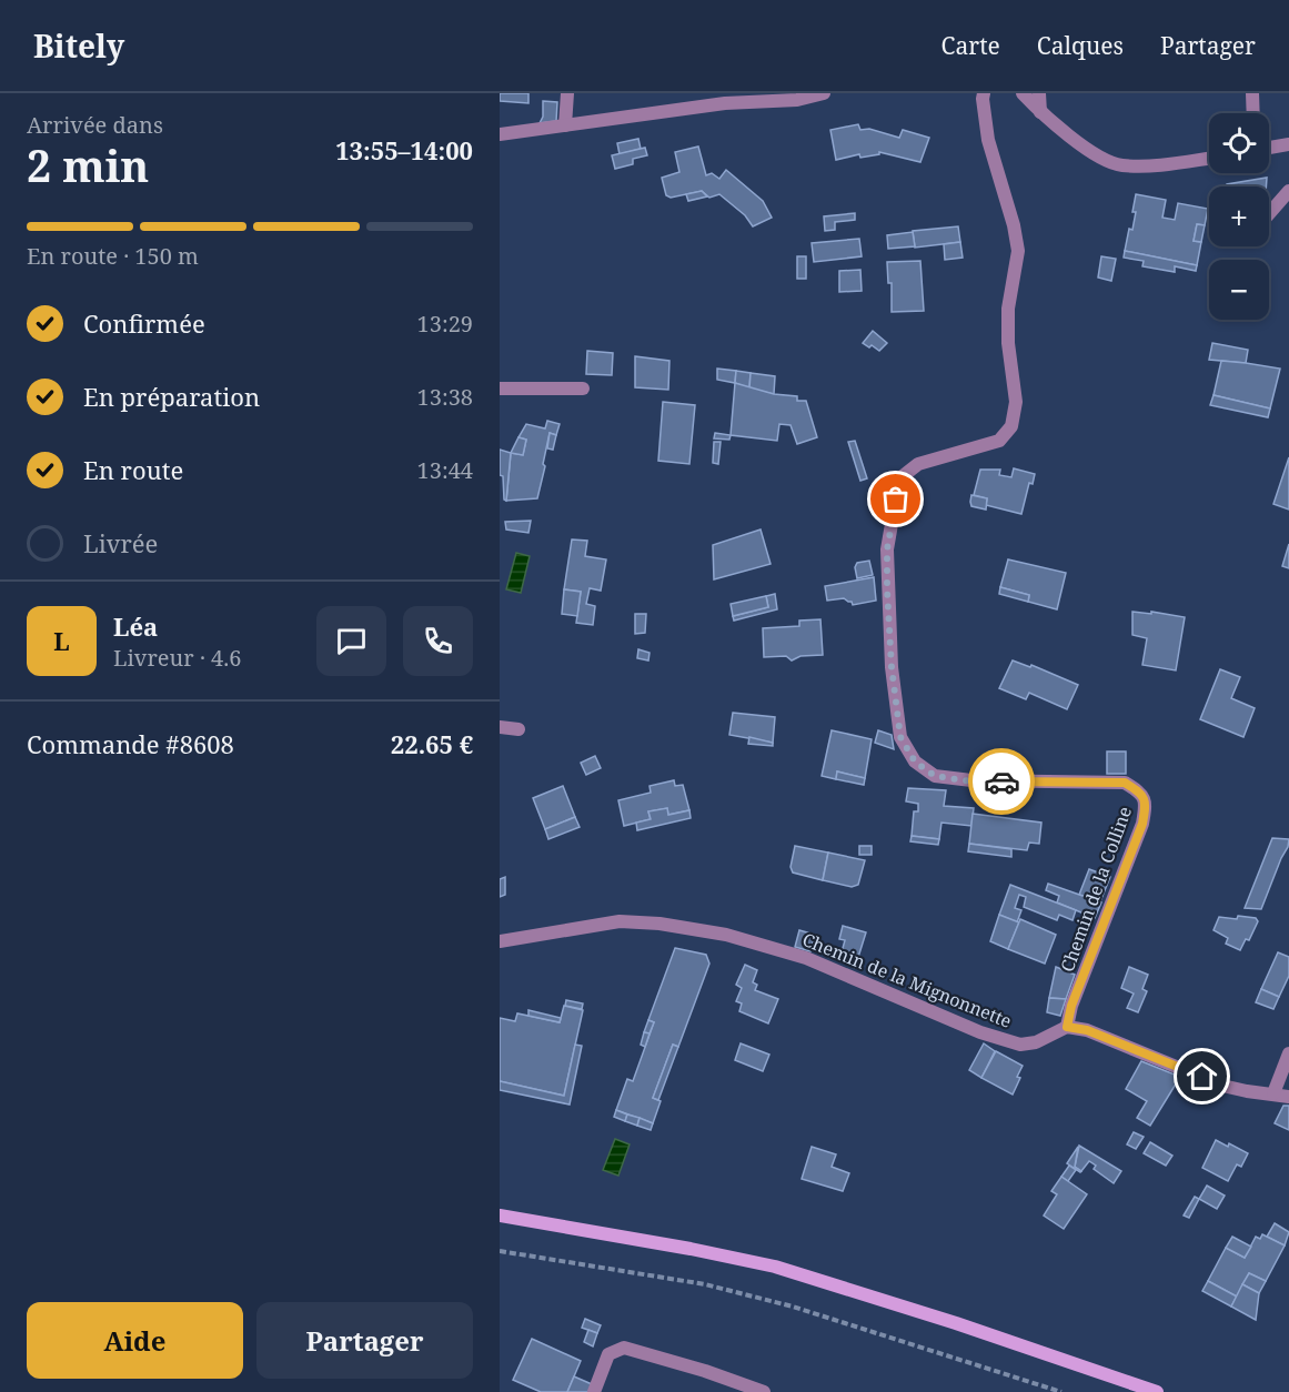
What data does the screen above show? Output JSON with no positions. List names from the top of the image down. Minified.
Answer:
{"streets":{"street":["Chemin de la Colline","Chemin de la Mignonnette"]},"crossings":[["Chemin de la Colline","Chemin de la Mignonnette"]],"page":{"header":"Bitely","nav":["Carte","Calques","Partager"],"heading":["2 min","Arrivée dans","13:55–14:00"],"panel":["Léa","Livreur · 4.6","Commande #8608","22.65 €"],"map_buttons":["+","−"],"bar":"En route · 150 m","list":[["Confirmée","13:29"],["En préparation","13:38"],["En route","13:44"],"Livrée"],"round":"L","buttons":["Aide","Partager"]}}
